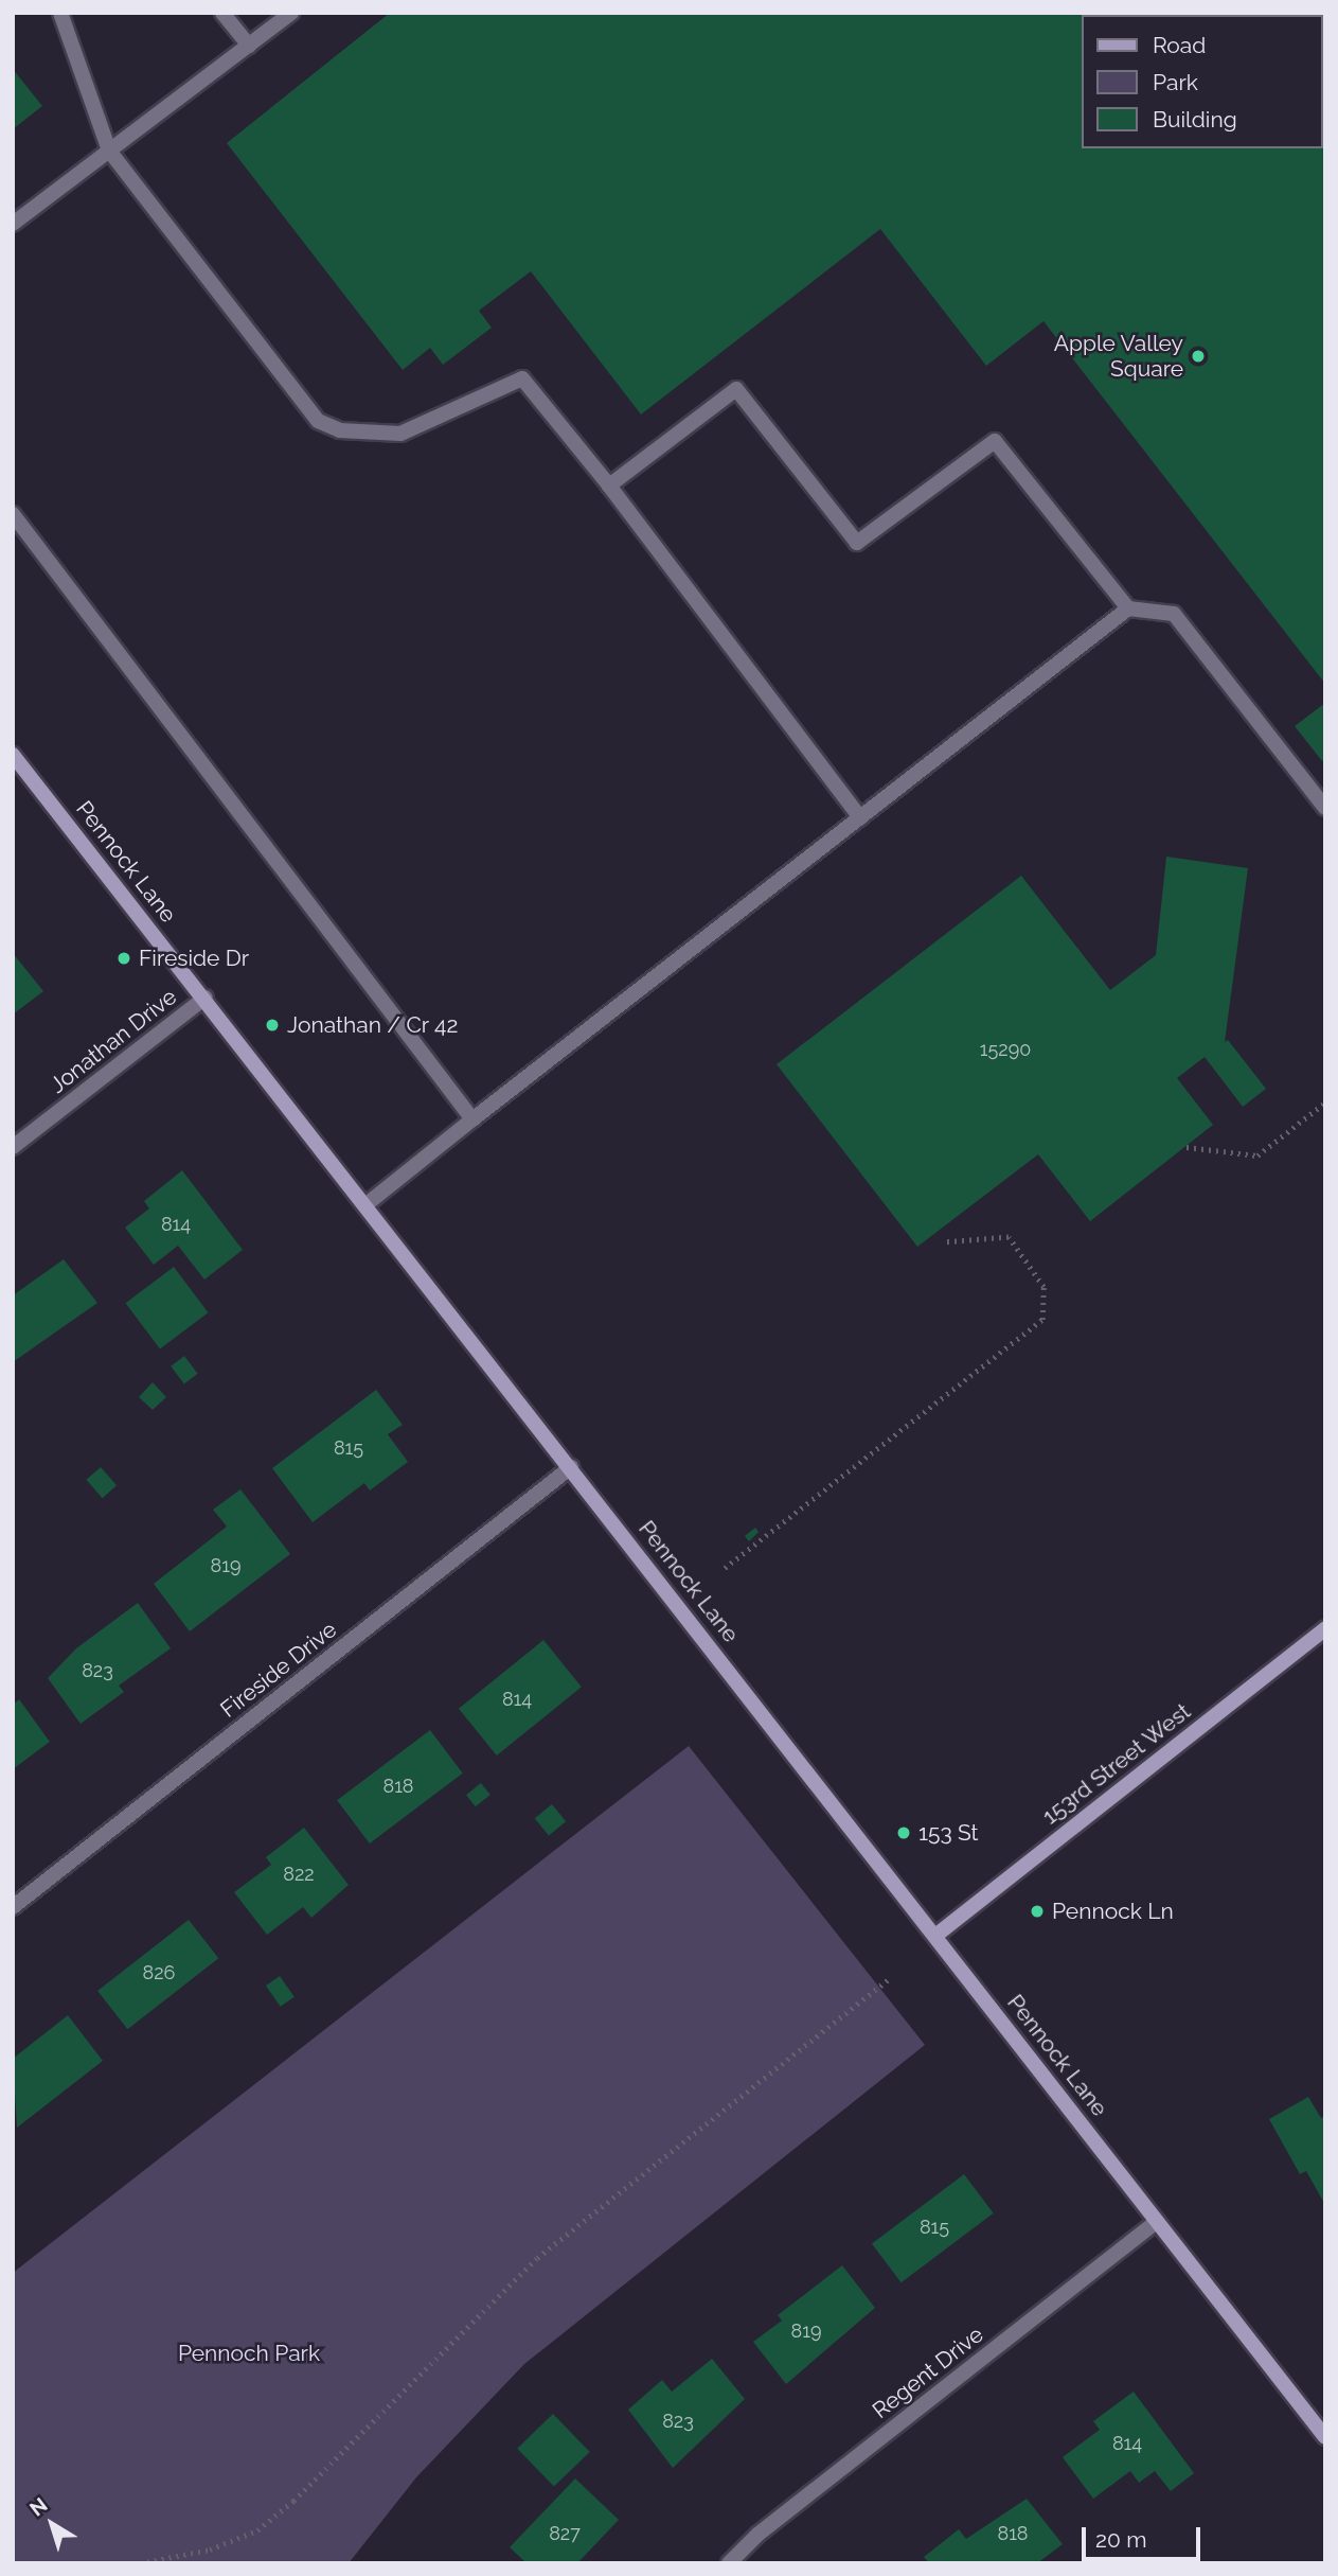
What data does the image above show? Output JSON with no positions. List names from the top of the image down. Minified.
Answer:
{"streets":{"street":["Pennock Lane","Jonathan Drive","Fireside Drive","153rd Street West","Regent Drive"]},"crossings":[["Pennock Lane","Jonathan Drive"],["Pennock Lane","Fireside Drive"],["Pennock Lane","153rd Street West"],["Pennock Lane","Regent Drive"]],"parks":["Pennoch Park"],"places":["Apple Valley Square","Fireside Dr","Jonathan / Cr 42","153 St","Pennock Ln"],"house_numbers":["15290","814","815","819","823","814","818","822","826","815","819","823","814","827","818"],"legend":["Road","Park","Building"],"scale_bar":"20 m","north":"top left"}
